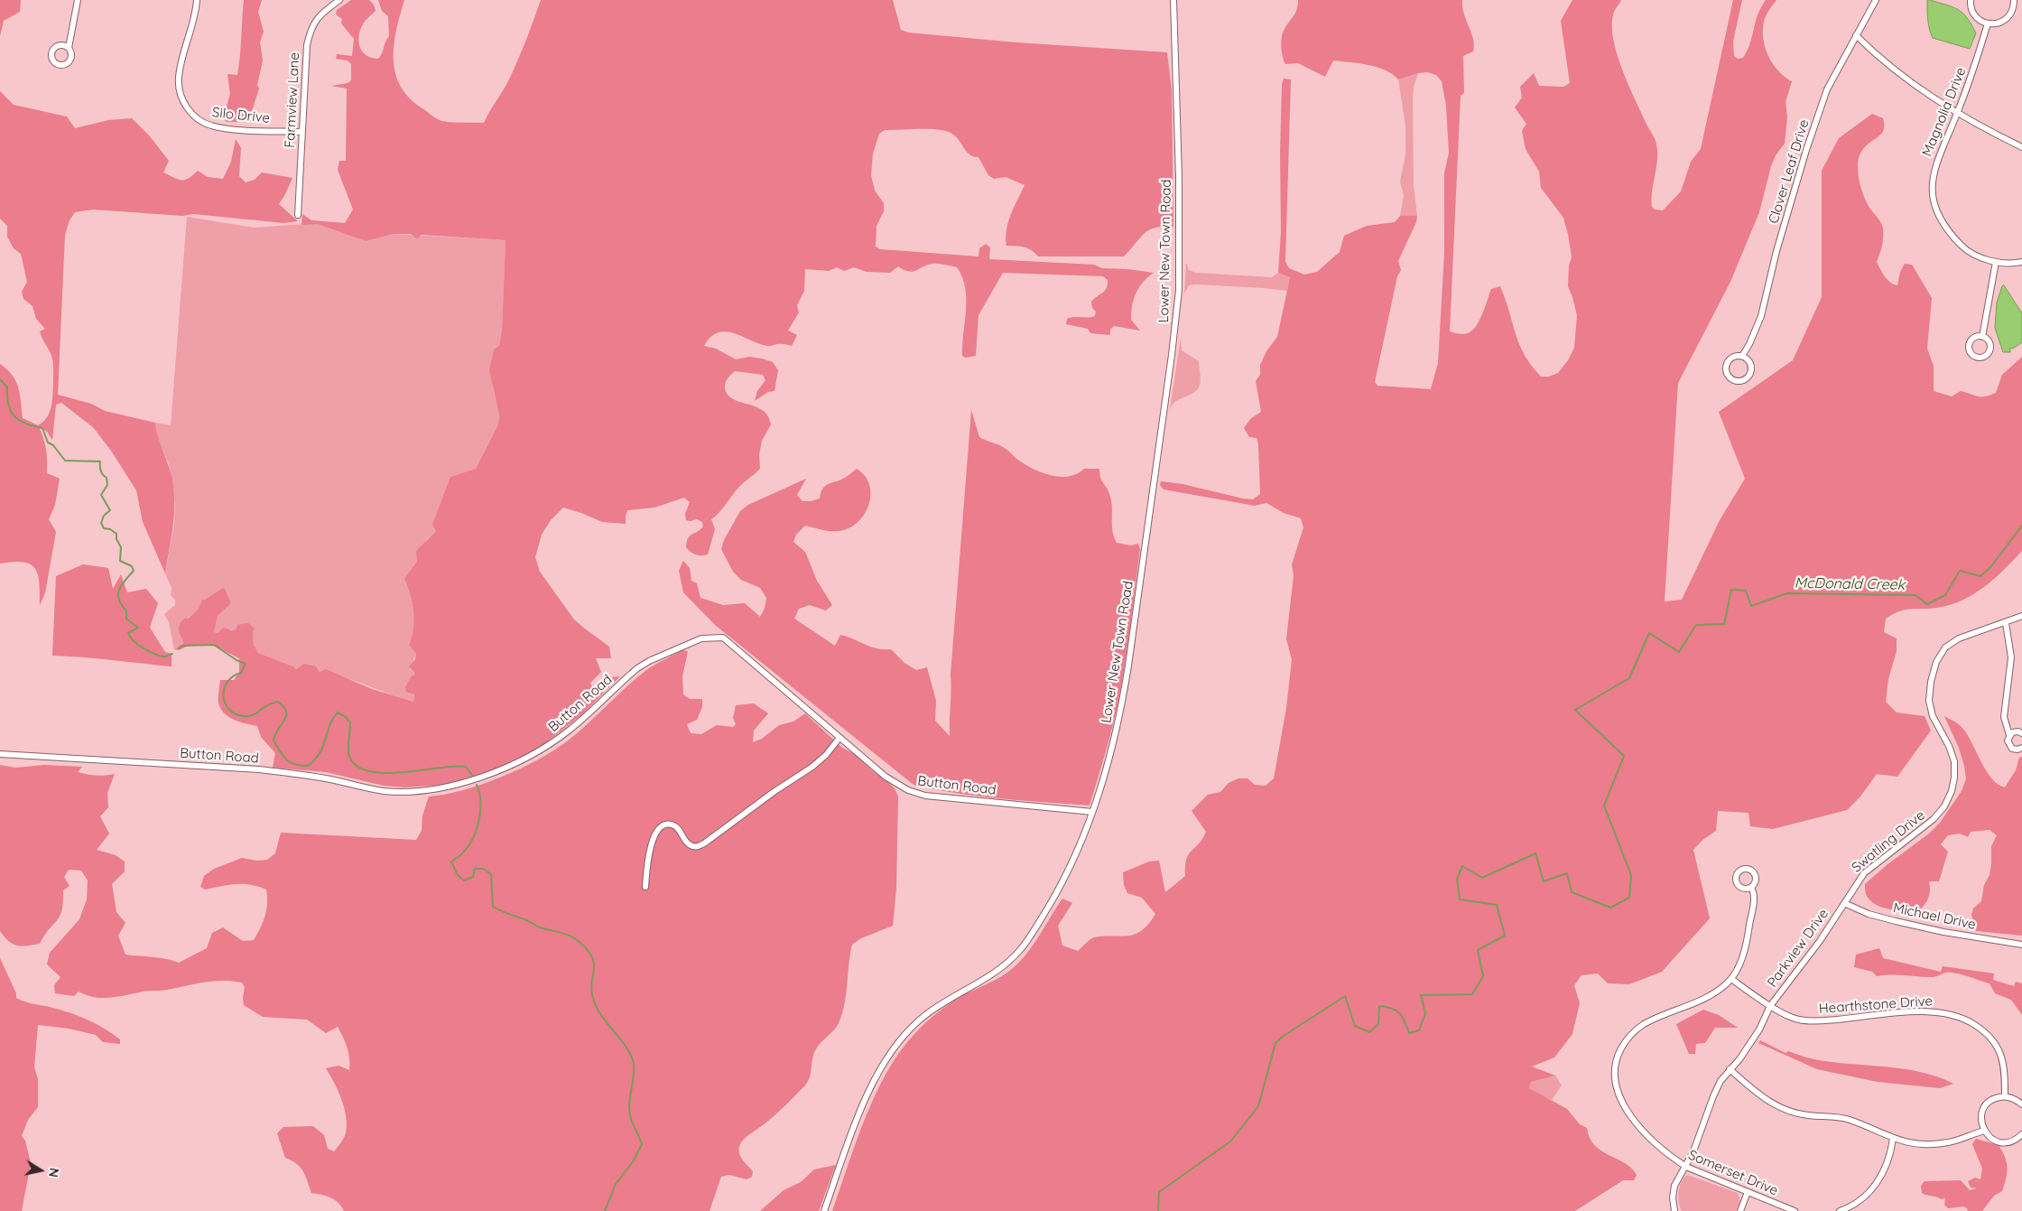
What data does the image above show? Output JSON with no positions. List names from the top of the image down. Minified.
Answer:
{"streets":{"street":["Farmview Lane","Magnolia Drive","Silo Drive","Clover Leaf Drive","Lower New Town Road","Button Road","Swatling Drive","Michael Drive","Parkview Drive","Hearthstone Drive","Somerset Drive"]},"crossings":[["Farmview Lane","Silo Drive"],["Lower New Town Road","Button Road"],["Swatling Drive","Michael Drive"],["Swatling Drive","Parkview Drive"],["Michael Drive","Parkview Drive"],["Parkview Drive","Hearthstone Drive"],["Parkview Drive","Somerset Drive"],["Hearthstone Drive","Somerset Drive"]],"water":["McDonald Creek"],"north":"right"}
